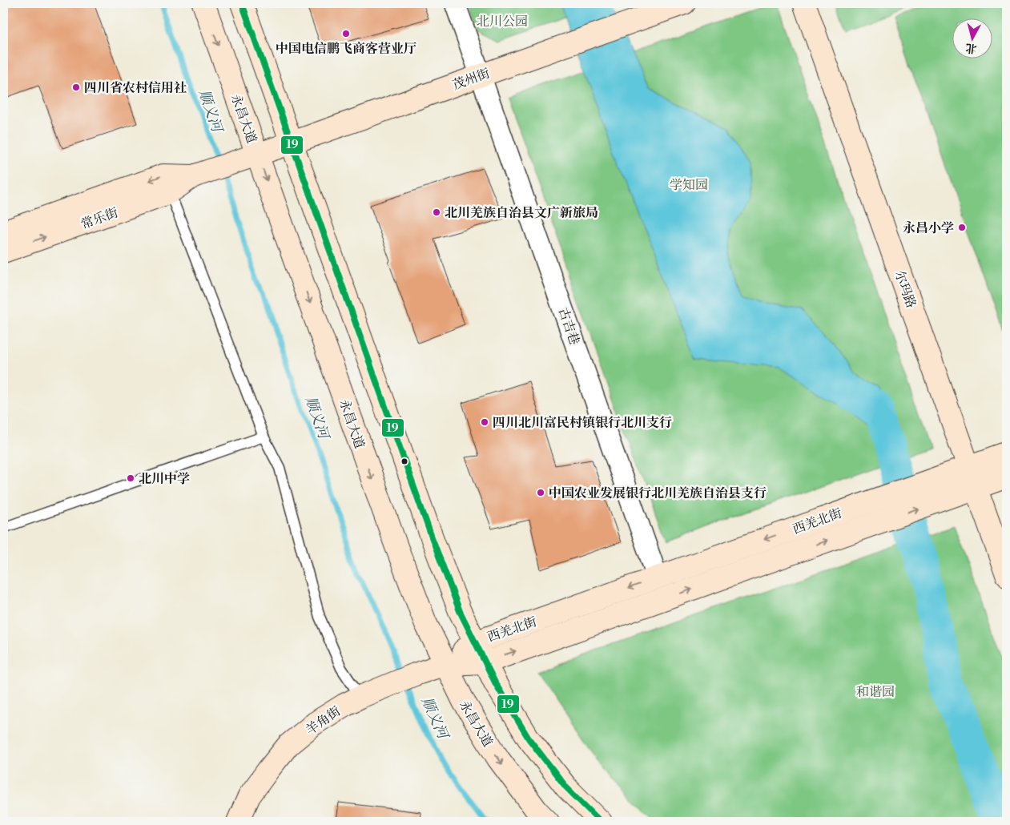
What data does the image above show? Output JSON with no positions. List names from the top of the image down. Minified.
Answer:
{"streets":{"main road":["茂州街","永昌大道","常乐街","尔玛路","西羌北街","羊角街"],"street":["古吉巷"]},"crossings":[["茂州街","永昌大道"],["茂州街","常乐街"],["茂州街","古吉巷"],["永昌大道","常乐街"],["永昌大道","西羌北街"],["永昌大道","羊角街"],["尔玛路","西羌北街"],["古吉巷","西羌北街"],["西羌北街","羊角街"]],"water":["顺义河"],"parks":["北川公园","学知园","和谐园"],"places":["中国电信鹏飞商客营业厅","四川省农村信用社","北川羌族自治县文广新旅局","永昌小学","四川北川富民村镇银行北川支行","北川中学","中国农业发展银行北川羌族自治县支行"],"lines":["transit line 19"],"north":"bottom"}
